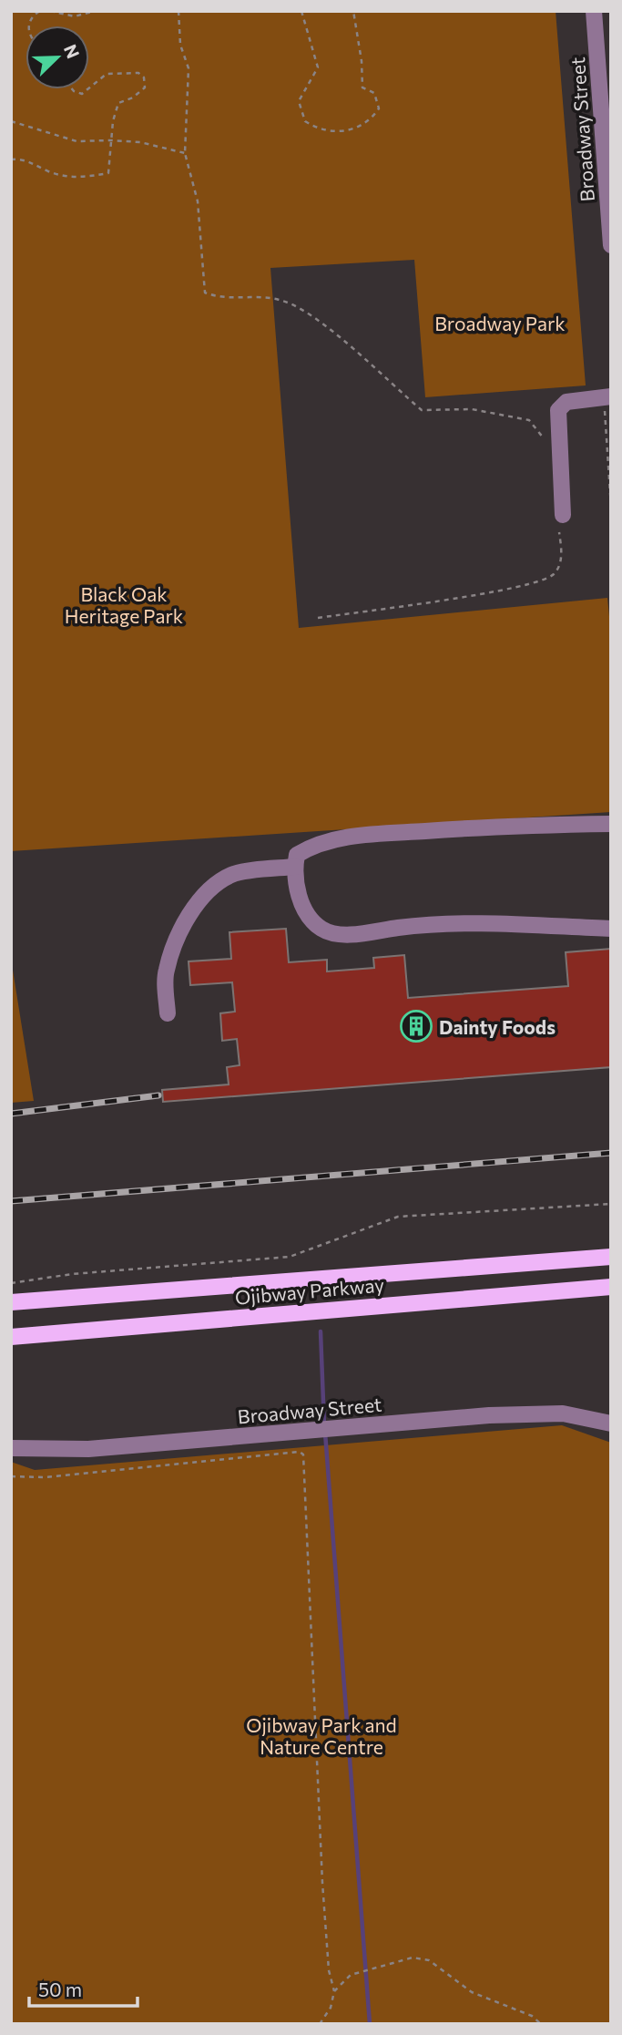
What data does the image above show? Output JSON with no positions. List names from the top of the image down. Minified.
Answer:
{"streets":{"main road":["Ojibway Parkway"],"street":["Broadway Street"]},"parks":["Broadway Park","Black Oak Heritage Park","Ojibway Park and Nature Centre"],"places":{"building":["Dainty Foods"]},"scale_bar":"50 m","north":"top right"}
